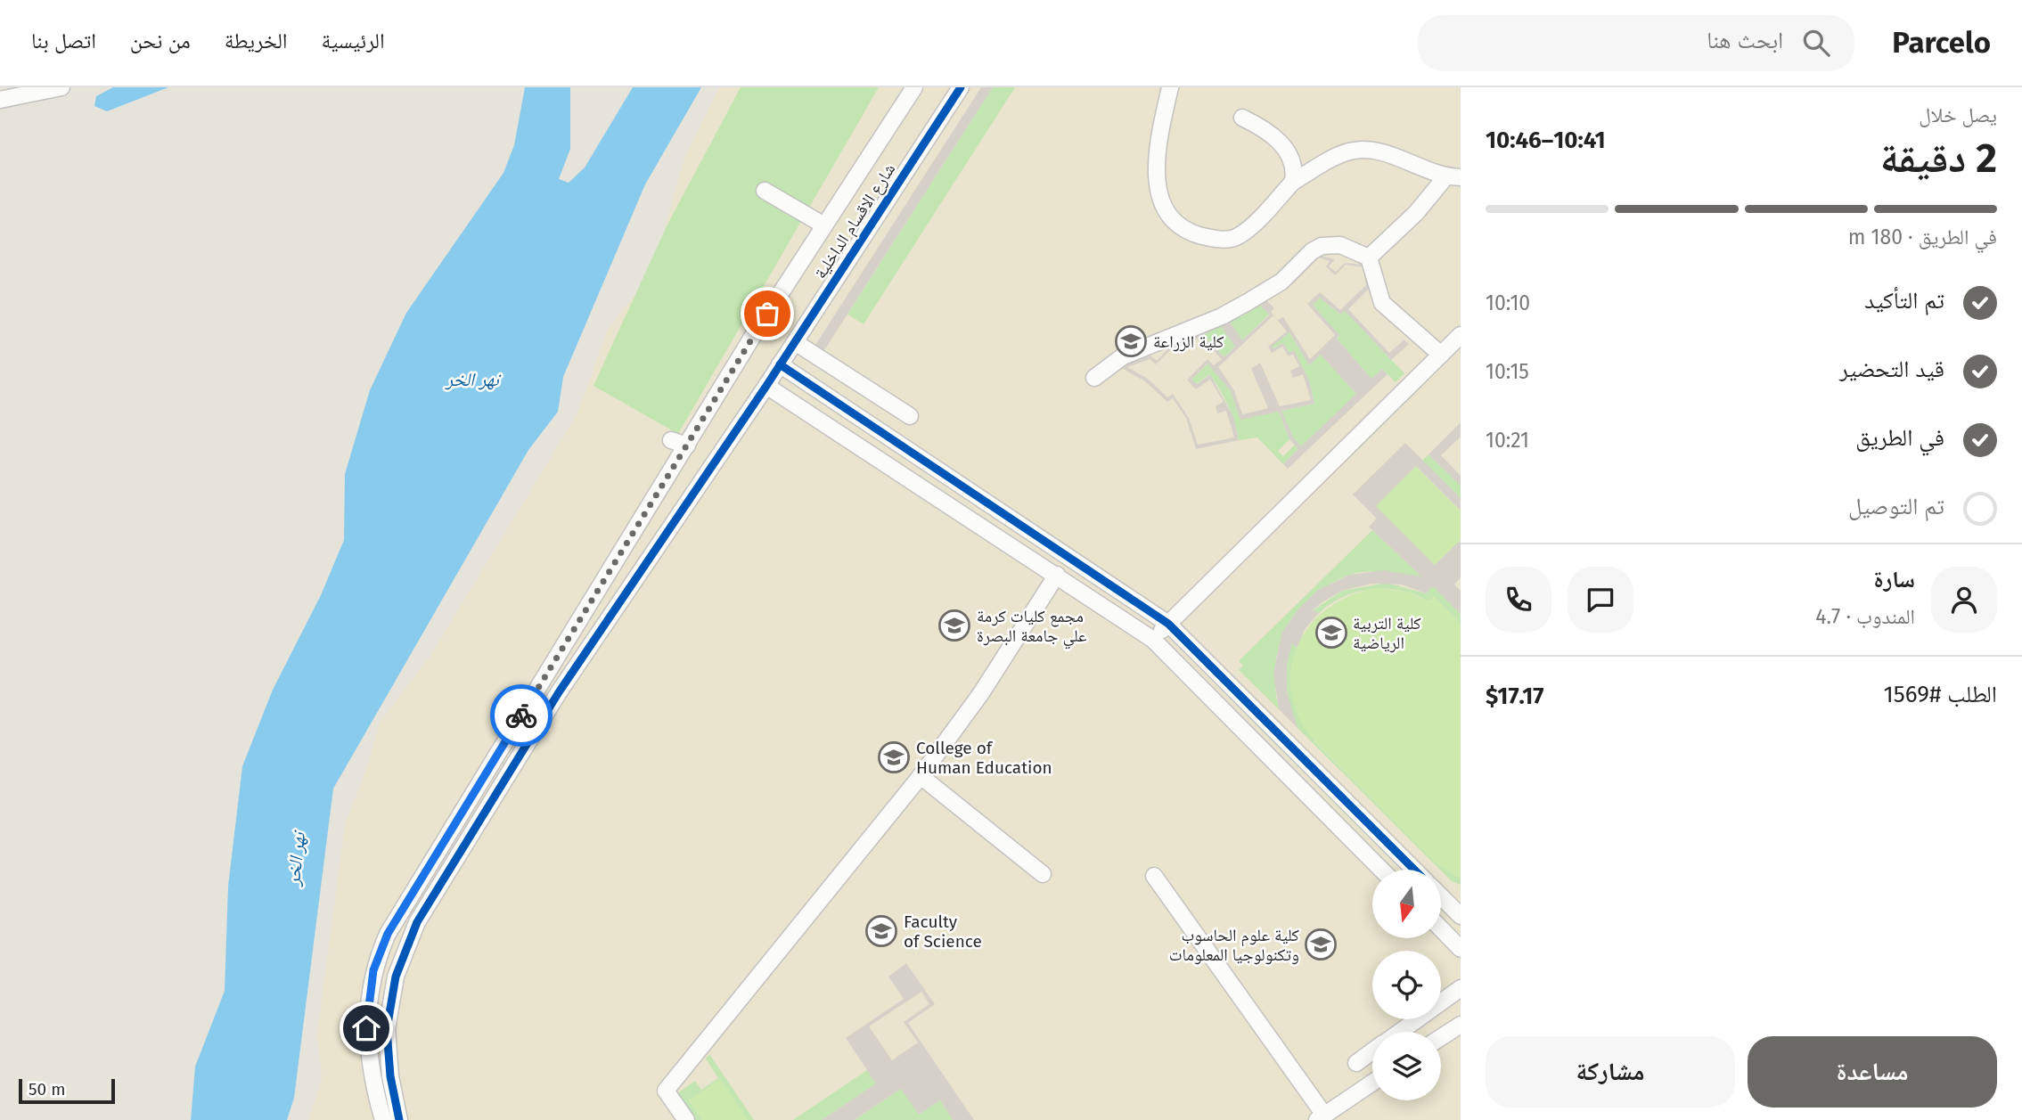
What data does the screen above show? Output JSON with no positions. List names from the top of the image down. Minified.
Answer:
{"streets":{"street":["شارع الاقسام الداخلية"]},"water":["نهر الخر"],"places":{"school or university":["كلية الزراعة","مجمع كليات كرمة علي جامعة البصرة","كلية التربية الرياضية","College of Human Education","Faculty of Science","كلية علوم الحاسوب وتكنولوجيا المعلومات"]},"scale_bar":"50 m","north":"bottom","page":{"header":"Parcelo","search":"ابحث هنا","nav":["الرئيسية","الخريطة","من نحن","اتصل بنا"],"heading":["2 دقيقة","يصل خلال","10:41–10:46"],"panel":["سارة","المندوب · 4.7","الطلب #1569","$17.17"],"bar":"في الطريق · 180 m","list":[["تم التأكيد","10:10"],["قيد التحضير","10:15"],["في الطريق","10:21"],"تم التوصيل"],"buttons":["مساعدة","مشاركة"],"scale":"50 m"}}
